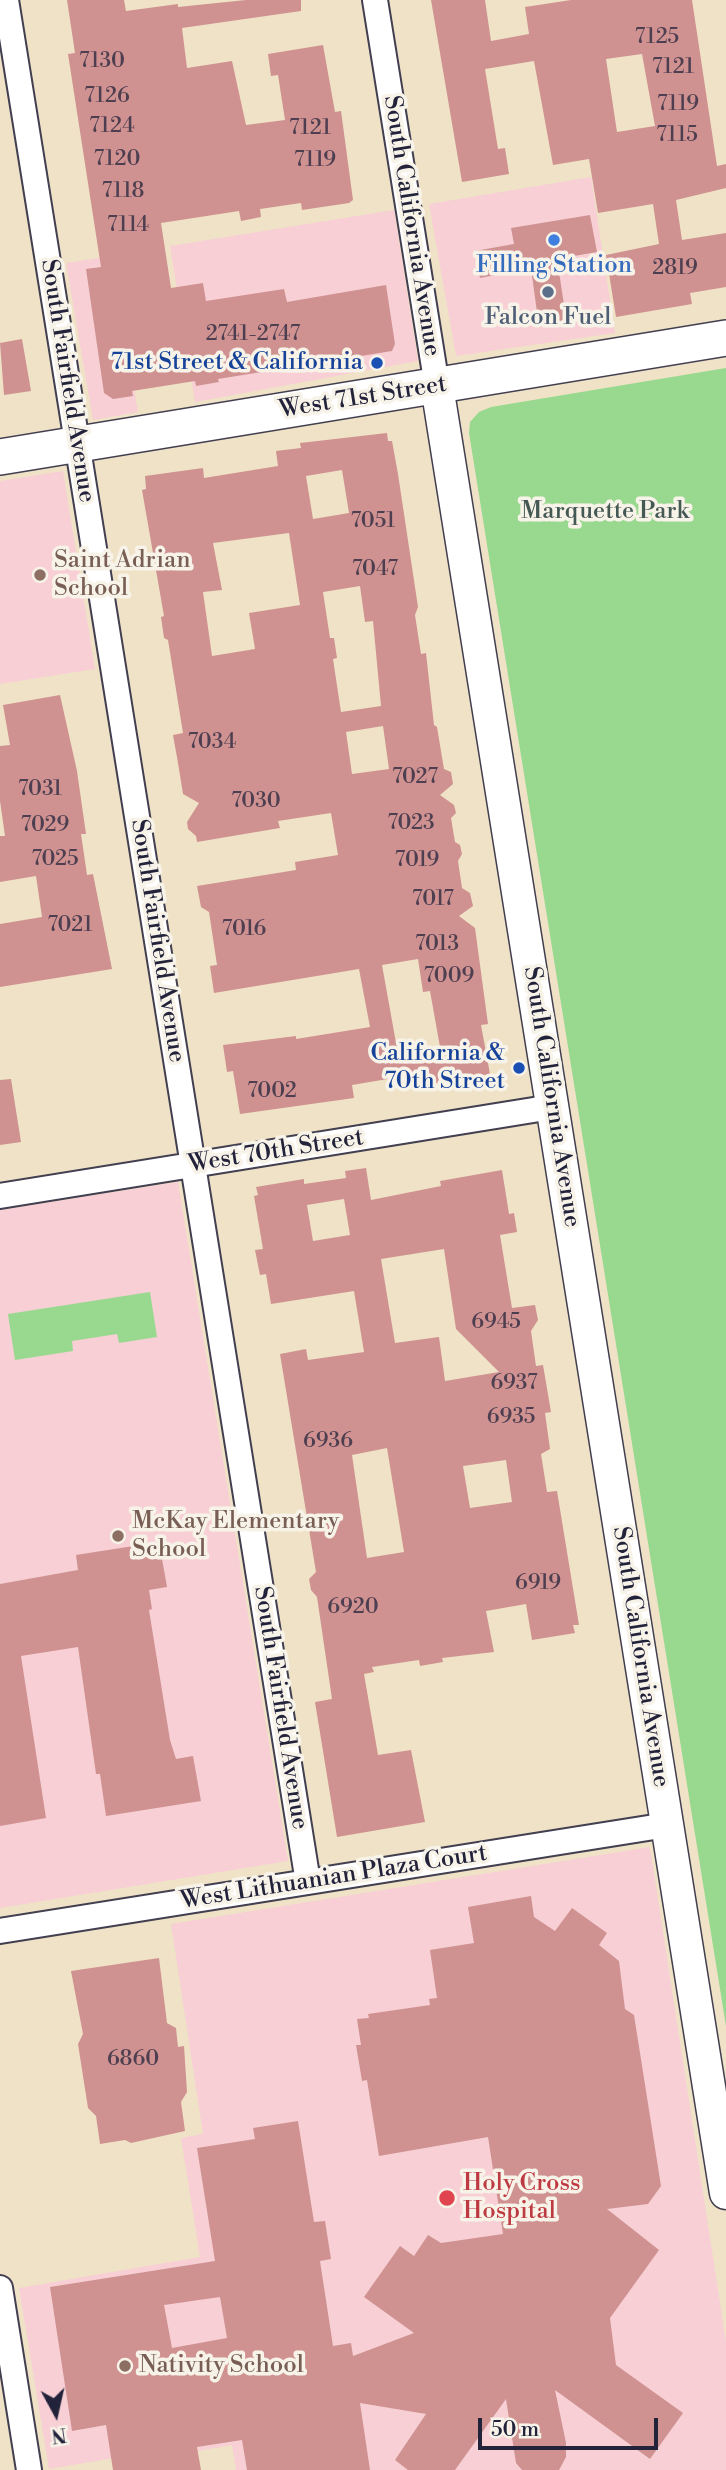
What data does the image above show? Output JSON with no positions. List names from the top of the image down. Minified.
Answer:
{"streets":{"main road":["West 71st Street"],"street":["South California Avenue","South Fairfield Avenue","West 70th Street","West Lithuanian Plaza Court"]},"crossings":[["South California Avenue","West 71st Street"],["South California Avenue","West 70th Street"],["South California Avenue","West Lithuanian Plaza Court"],["South Fairfield Avenue","West 71st Street"],["South Fairfield Avenue","West 70th Street"],["South Fairfield Avenue","West Lithuanian Plaza Court"]],"parks":["Marquette Park"],"places":["Filling Station","Falcon Fuel","71st Street & California","Saint Adrian School","California & 70th Street","McKay Elementary School","Holy Cross Hospital","Nativity School"],"house_numbers":["7125","7130","7121","7126","7119","7124","7121","7115","7120","7119","7118","7114","2819","2741-2747","7051","7047","7034","7027","7031","7030","7023","7029","7025","7019","7017","7021","7016","7013","7009","7002","6945","6937","6935","6936","6919","6920","6860"],"scale_bar":"50 m","north":"bottom"}
